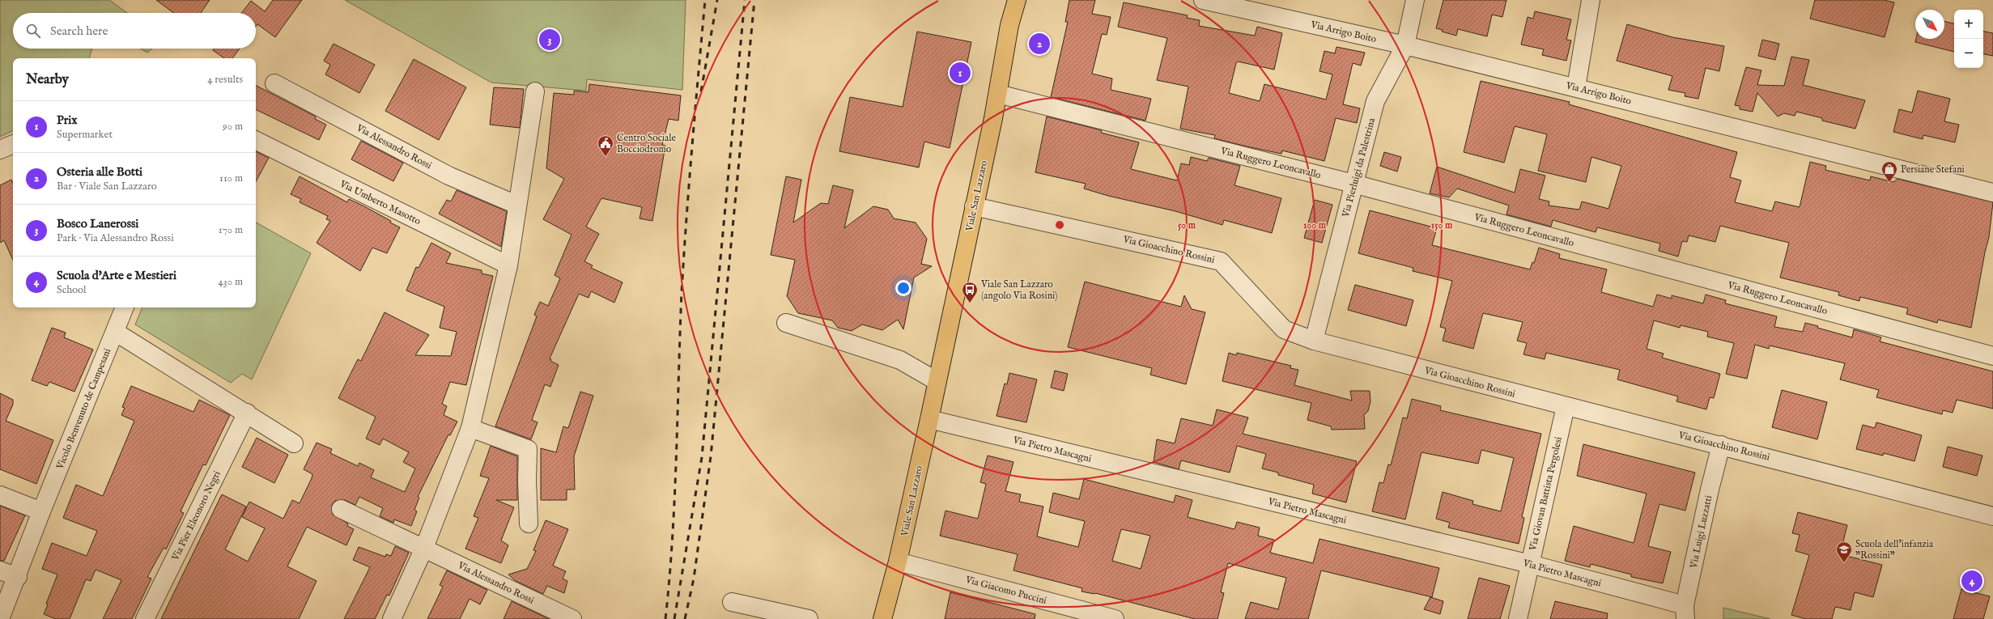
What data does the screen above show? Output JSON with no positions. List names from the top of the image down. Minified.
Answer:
{"streets":{"main road":["Viale San Lazzaro"],"street":["Via Arrigo Boito","Via Alessandro Rossi","Via Ruggero Leoncavallo","Via Pierluigi da Palestrina","Via Umberto Masotto","Via Gioacchino Rossini","Vicolo Benvenuto de Campesani","Via Pietro Mascagni","Via Giovan Battista Pergolesi","Via Pier Eleonoro Negri","Via Luigi Luzzatti","Via Giacomo Puccini"]},"crossings":[["Via Arrigo Boito","Via Pierluigi da Palestrina"],["Via Ruggero Leoncavallo","Via Pierluigi da Palestrina"],["Via Ruggero Leoncavallo","Viale San Lazzaro"],["Via Pierluigi da Palestrina","Via Gioacchino Rossini"],["Viale San Lazzaro","Via Gioacchino Rossini"],["Viale San Lazzaro","Via Pietro Mascagni"],["Viale San Lazzaro","Via Giacomo Puccini"],["Via Gioacchino Rossini","Via Giovan Battista Pergolesi"],["Via Gioacchino Rossini","Via Luigi Luzzatti"],["Via Pietro Mascagni","Via Giovan Battista Pergolesi"],["Via Pietro Mascagni","Via Luigi Luzzatti"]],"places":{"public building":["Centro Sociale Bocciodromo"],"shop":["Persiane Stefani"],"bus stop":["Viale San Lazzaro (angolo Via Rosini)"],"school or university":["Scuola dell'infanzia \"Rossini\""]},"north":"bottom right","page":{"map_buttons":["+","−"],"search":"Search here","pins":["3","2","1","4"],"heading":["Nearby","4 results"],"list":[{"mark":"1","name":"Prix","note":"Supermarket","value":"90 m"},{"mark":"2","name":"Osteria alle Botti","note":"Bar · Viale San Lazzaro","value":"110 m"},{"mark":"3","name":"Bosco Lanerossi","note":"Park · Via Alessandro Rossi","value":"170 m"},{"mark":"4","name":"Scuola d'Arte e Mestieri","note":"School","value":"430 m"}]},"rings":["50 m","100 m","150 m"]}
